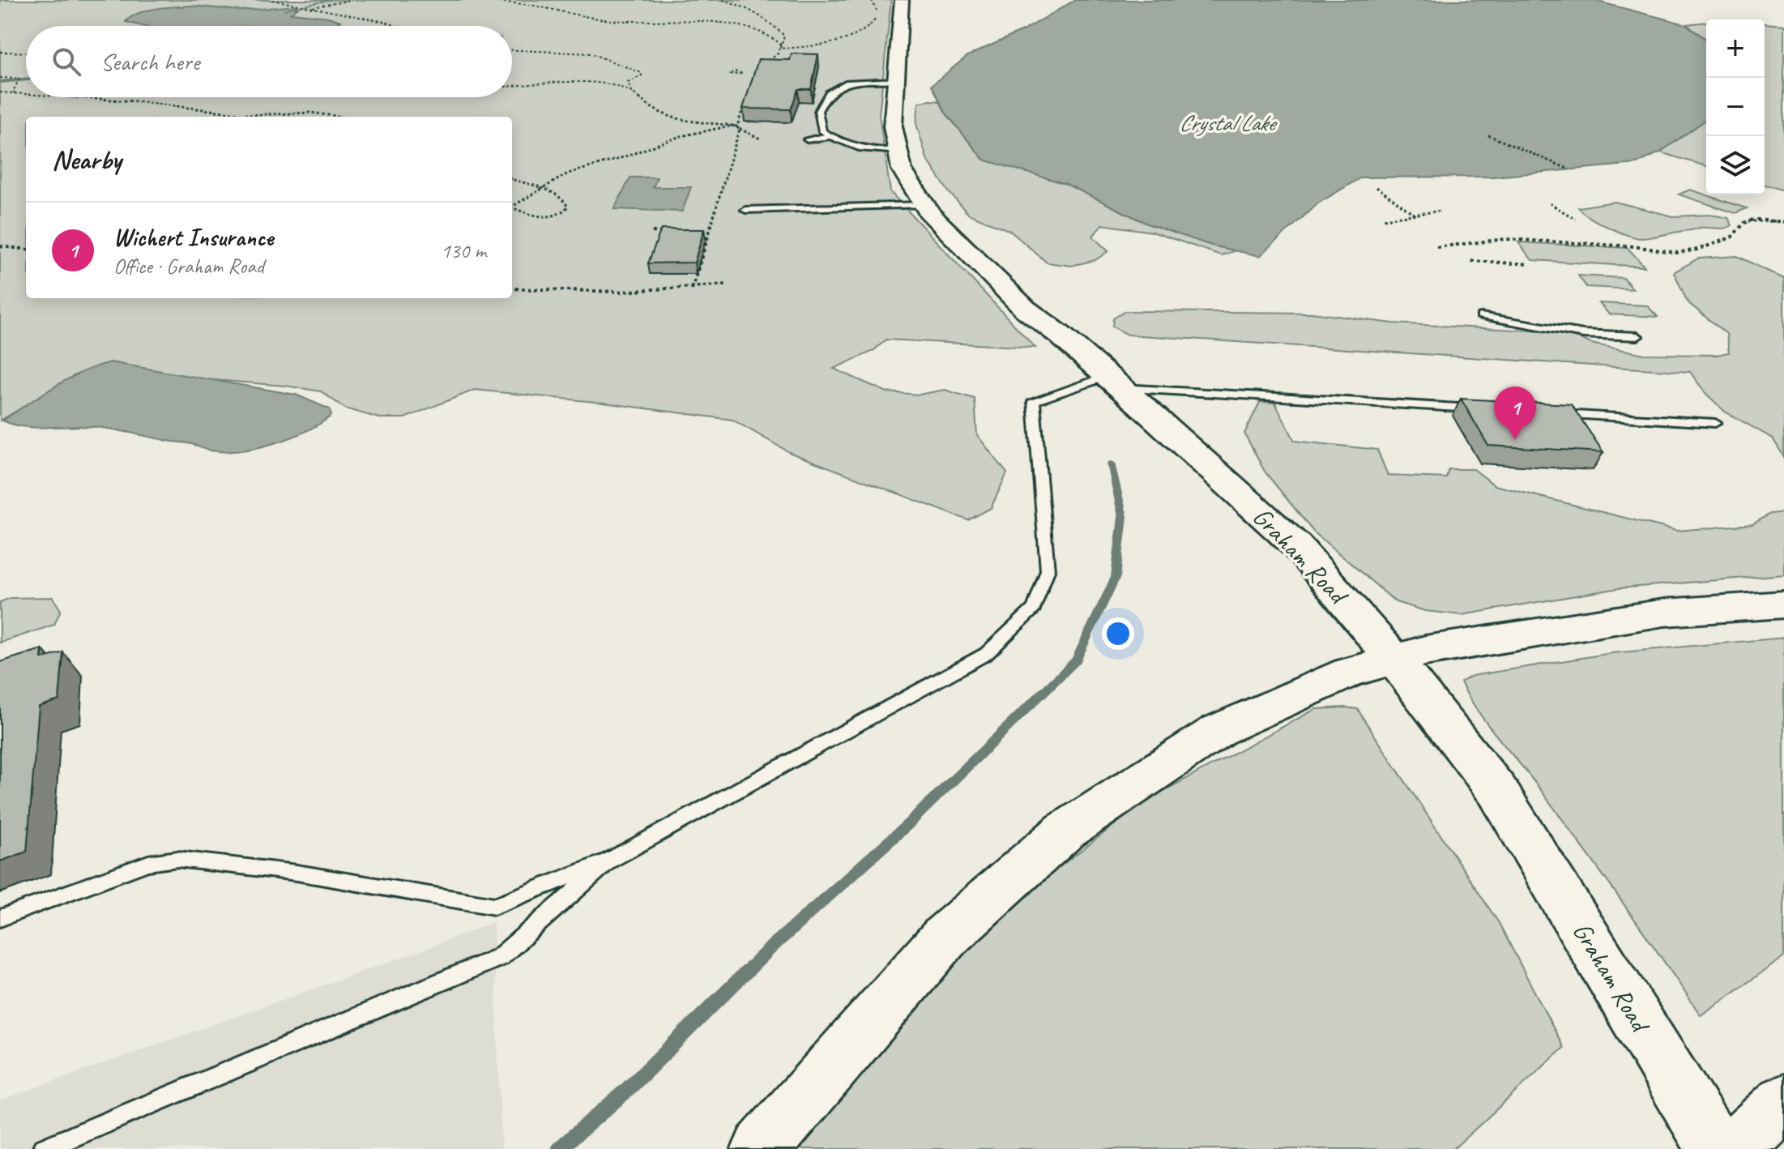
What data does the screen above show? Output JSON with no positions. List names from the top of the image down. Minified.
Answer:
{"streets":{"main road":["Graham Road"]},"water":["Crystal Lake"],"page":{"map_buttons":["+","−"],"search":"Search here","heading":"Nearby","list":[{"mark":"1","name":"Wichert Insurance","note":"Office · Graham Road","value":"130 m"}],"pins":"1"}}
